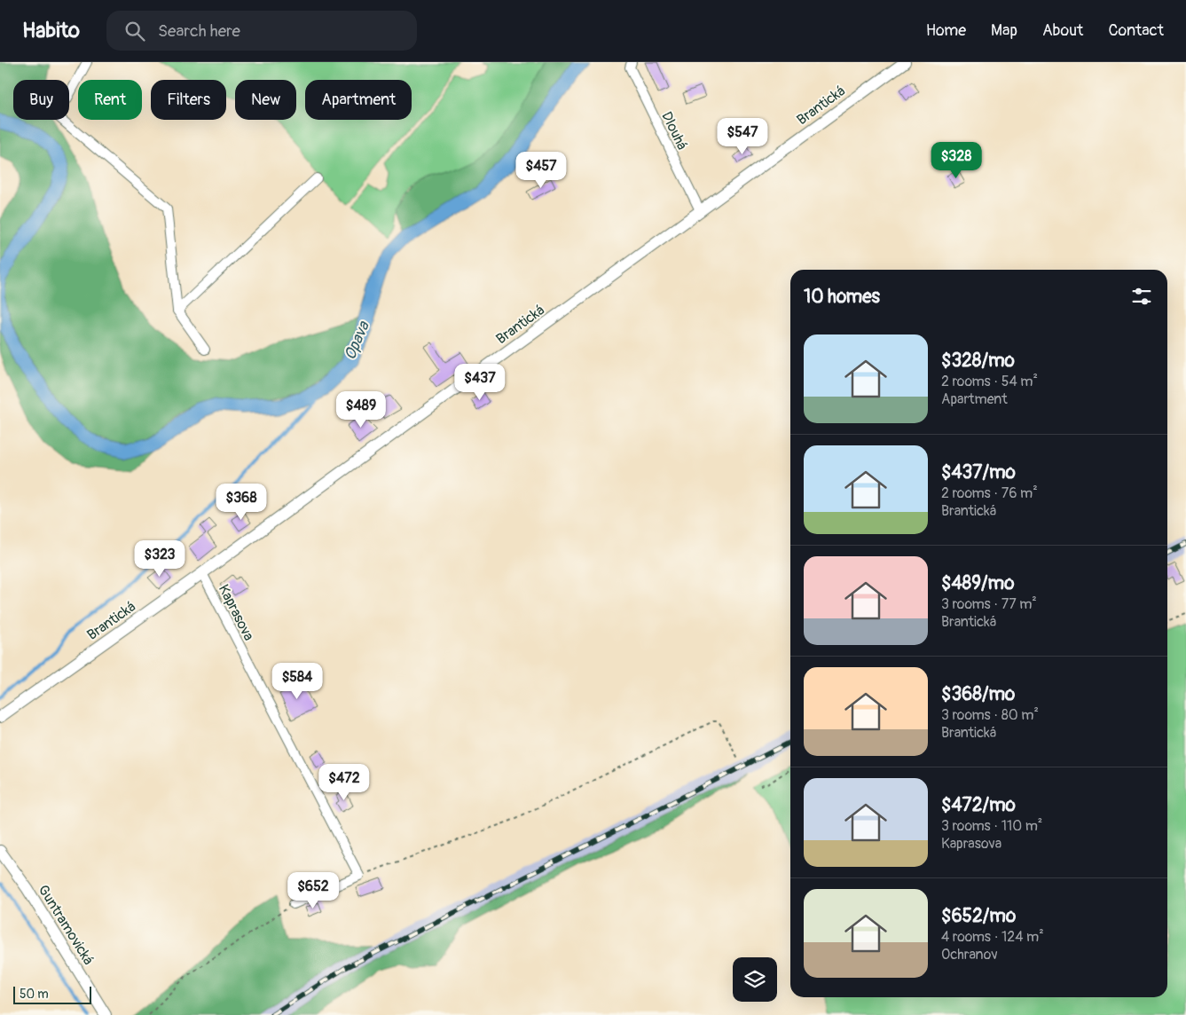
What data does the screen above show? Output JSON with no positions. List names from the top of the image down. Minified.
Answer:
{"streets":{"street":["Brantická","Dlouhá","Kaprasova","Guntramovická"]},"crossings":[["Brantická","Dlouhá"],["Brantická","Kaprasova"]],"water":["Opava"],"scale_bar":"50 m","page":{"header":"Habito","search":"Search here","nav":["Home","Map","About","Contact"],"chip":["Buy","Rent","Filters","New","Apartment"],"price":["$547","$328","$457","$437","$489","$368","$323","$584","$472","$652"],"heading":"10 homes","list":[{"name":"$328/mo","note":"2 rooms · 54 m² · Apartment"},{"name":"$437/mo","note":"2 rooms · 76 m² · Brantická"},{"name":"$489/mo","note":"3 rooms · 77 m² · Brantická"},{"name":"$368/mo","note":"3 rooms · 80 m² · Brantická"},{"name":"$472/mo","note":"3 rooms · 110 m² · Kaprasova"},{"name":"$652/mo","note":"4 rooms · 124 m² · Ochranov"}],"scale":"50 m"}}
